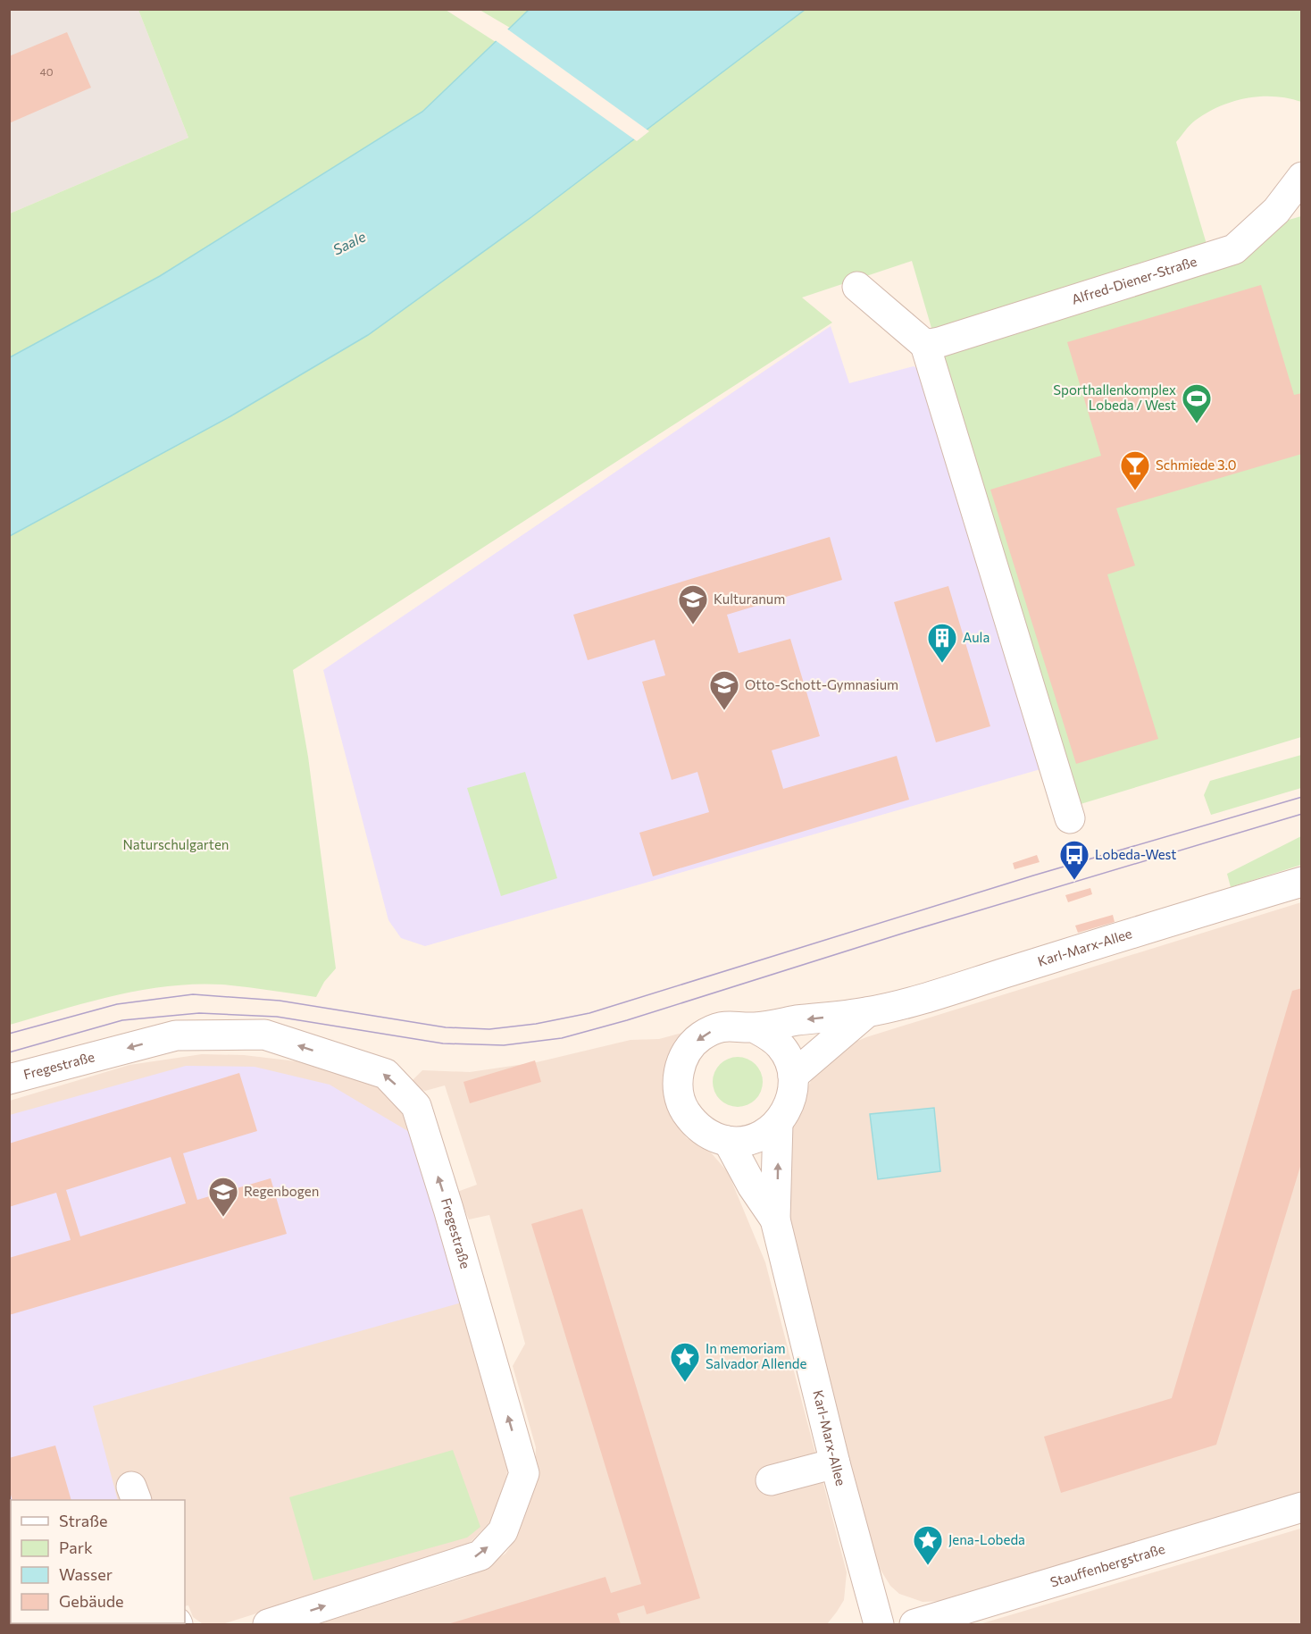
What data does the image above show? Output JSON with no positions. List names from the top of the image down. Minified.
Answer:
{"streets":{"street":["Alfred-Diener-Straße","Karl-Marx-Allee","Fregestraße","Stauffenbergstraße"]},"water":["Saale"],"parks":["Naturschulgarten"],"places":{"sports":["Sporthallenkomplex Lobeda / West"],"bar":["Schmiede 3.0"],"school or university":["Kulturanum","Otto-Schott-Gymnasium","Regenbogen"],"building":["Aula"],"bus stop":["Lobeda-West"],"place":["In memoriam Salvador Allende","Jena-Lobeda"]},"house_numbers":["40"],"legend":["Straße","Park","Wasser","Gebäude"]}
